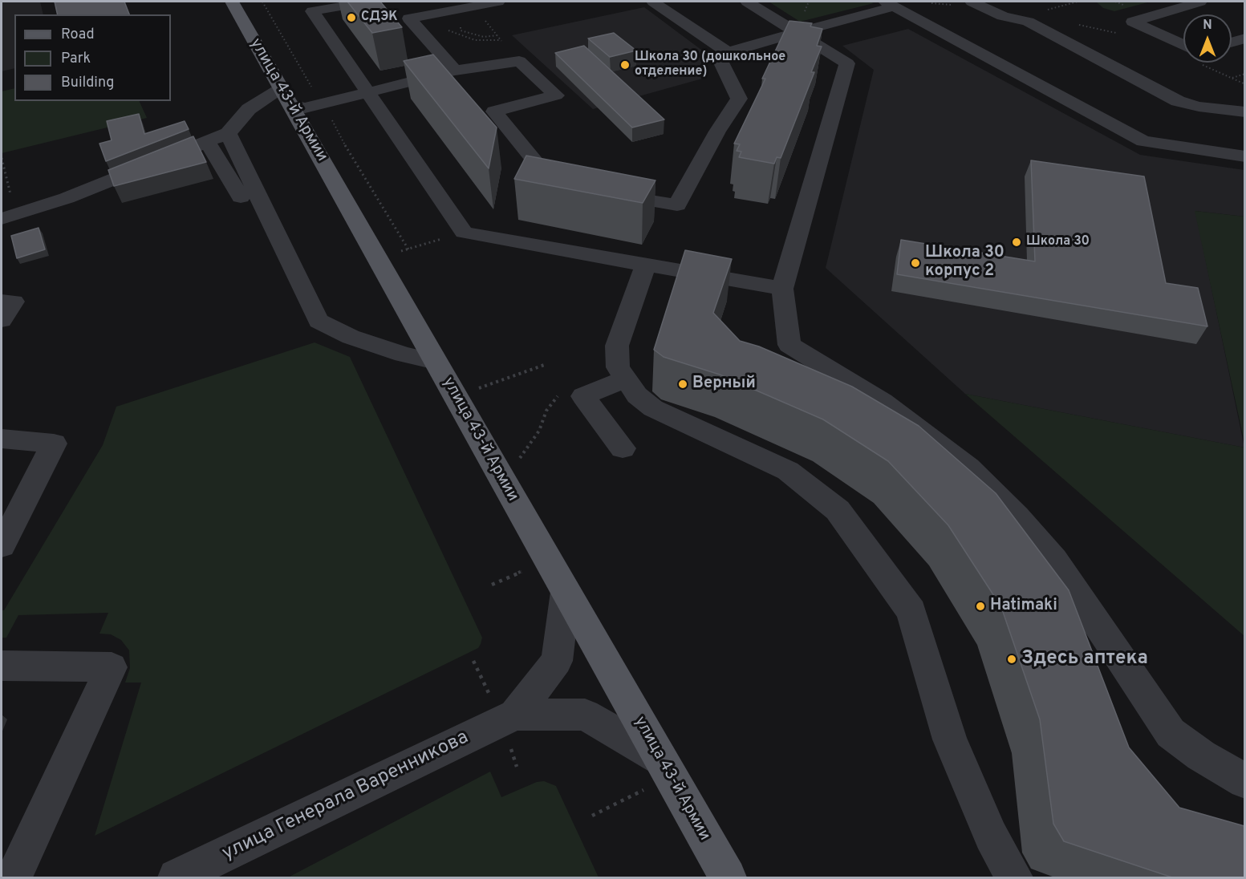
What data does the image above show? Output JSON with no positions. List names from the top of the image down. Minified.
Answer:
{"streets":{"main road":["улица 43-й Армии"],"street":["улица Генерала Варенникова"]},"crossings":[["улица 43-й Армии","улица Генерала Варенникова"]],"places":["СДЭК","Школа 30 (дошкольное отделение)","Школа 30","Школа 30 корпус 2","Верный","Hatimaki","Здесь аптека"],"legend":["Road","Park","Building"],"north":"top"}
